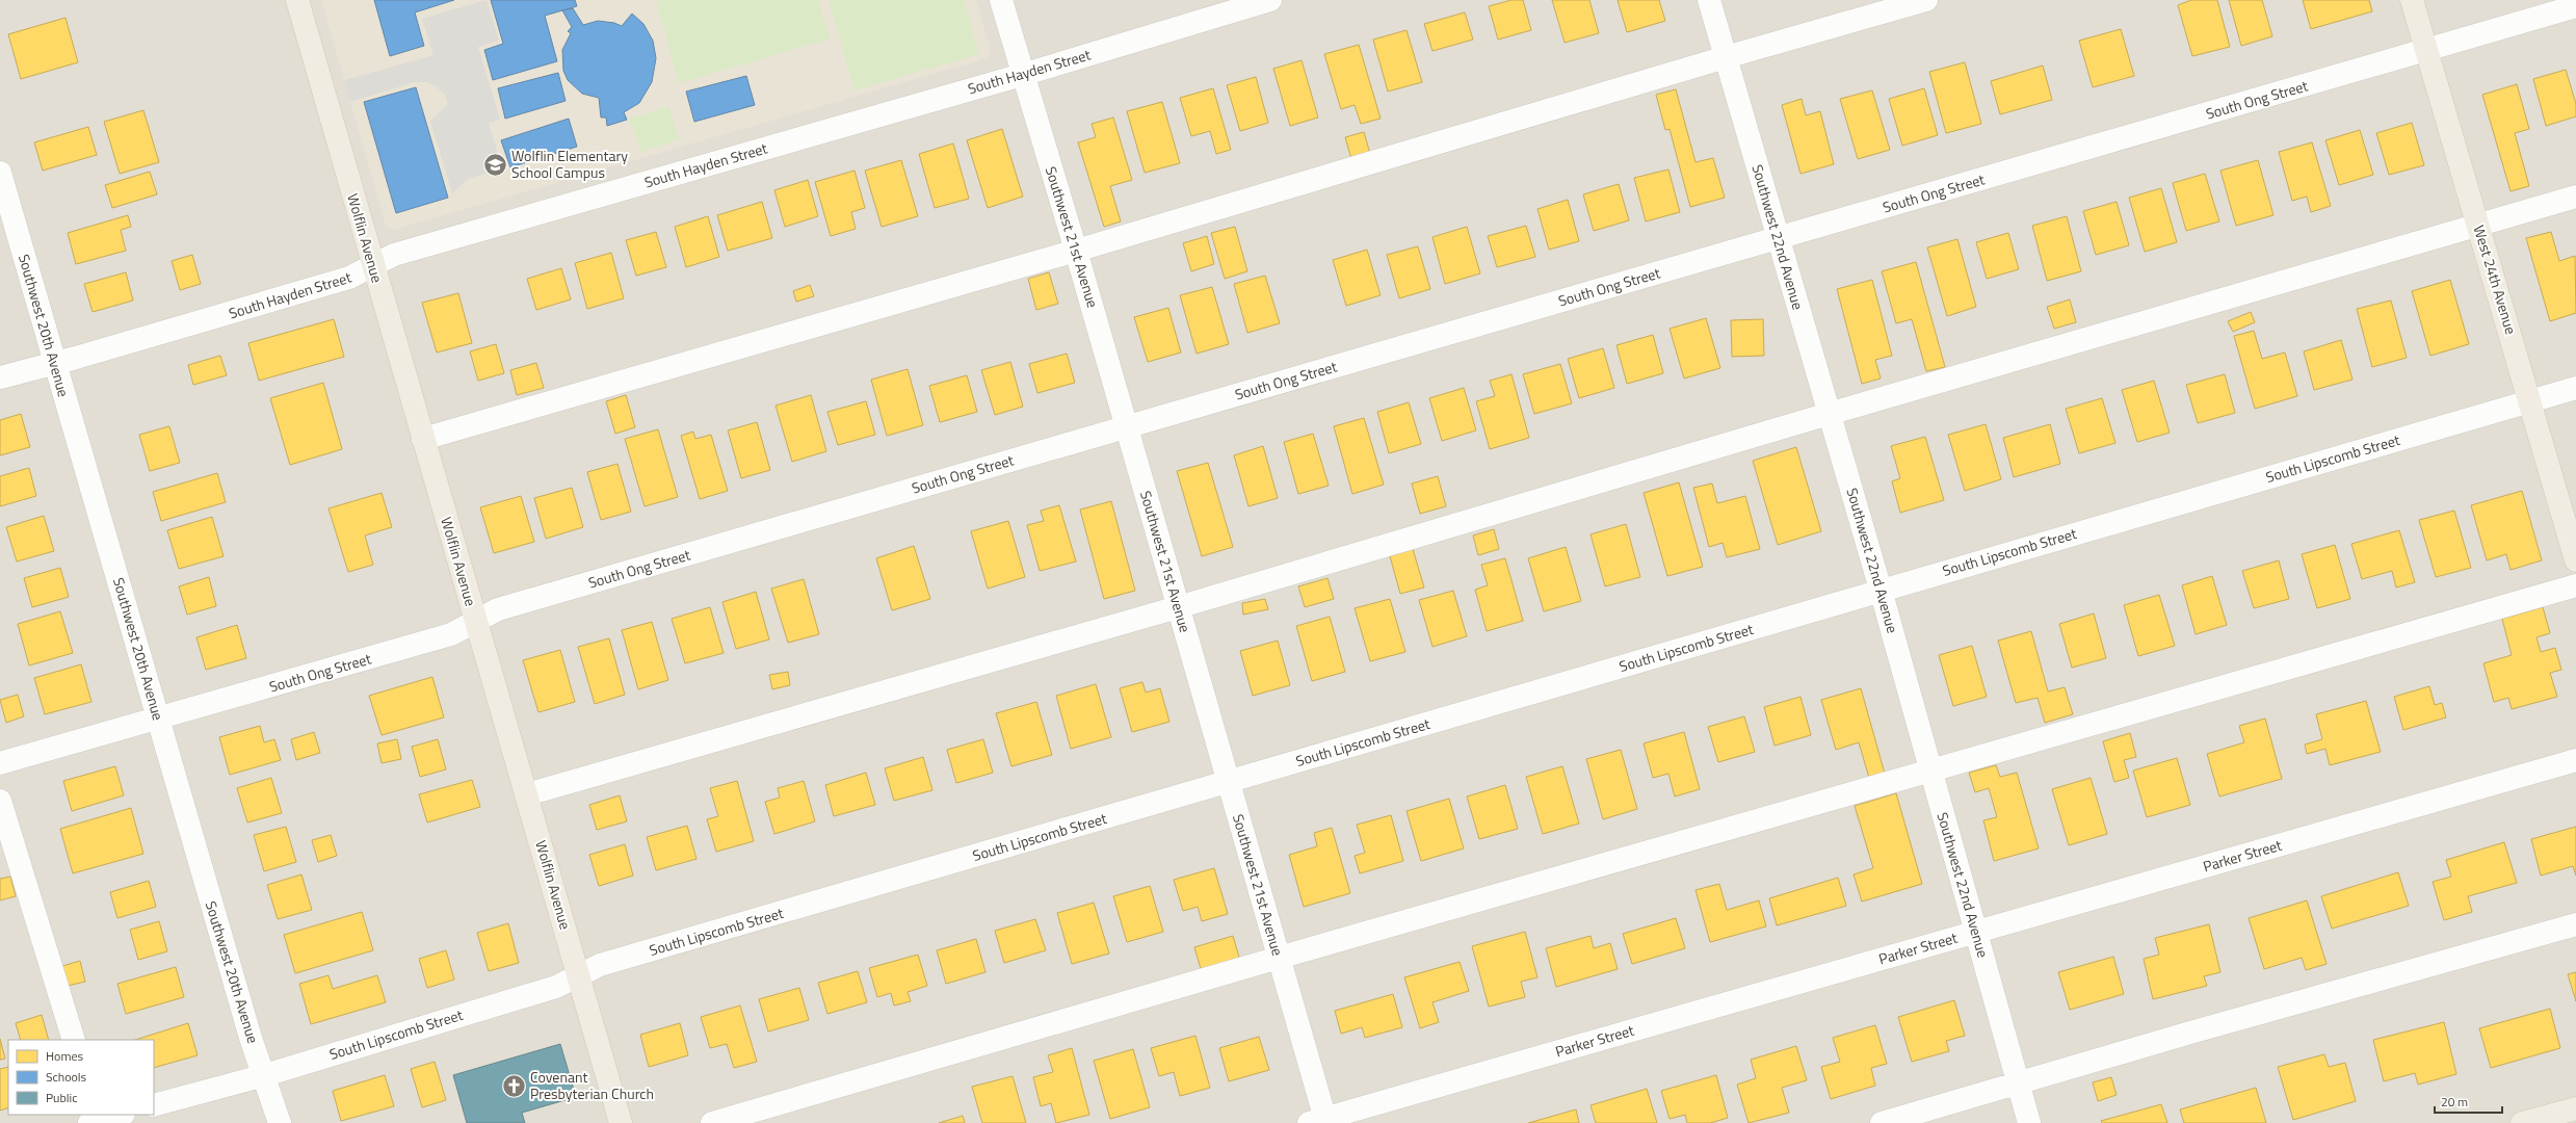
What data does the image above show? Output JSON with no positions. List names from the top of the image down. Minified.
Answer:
{"streets":{"main road":["Wolflin Avenue","West 24th Avenue"],"street":["South Hayden Street","South Ong Street","Southwest 21st Avenue","Southwest 22nd Avenue","Southwest 20th Avenue","South Lipscomb Street","Parker Street"]},"crossings":[["South Hayden Street","Southwest 21st Avenue"],["South Hayden Street","Wolflin Avenue"],["South Hayden Street","Southwest 20th Avenue"],["South Ong Street","Southwest 21st Avenue"],["South Ong Street","Southwest 22nd Avenue"],["South Ong Street","Wolflin Avenue"],["South Ong Street","West 24th Avenue"],["South Ong Street","Southwest 20th Avenue"],["Southwest 21st Avenue","South Lipscomb Street"],["Southwest 21st Avenue","Parker Street"],["Southwest 22nd Avenue","South Lipscomb Street"],["Southwest 22nd Avenue","Parker Street"],["Wolflin Avenue","South Lipscomb Street"],["West 24th Avenue","South Lipscomb Street"],["Southwest 20th Avenue","South Lipscomb Street"]],"places":{"school or university":["Wolflin Elementary School Campus"],"church":["Covenant Presbyterian Church"]},"legend":["Homes","Schools","Public"],"scale_bar":"20 m"}
